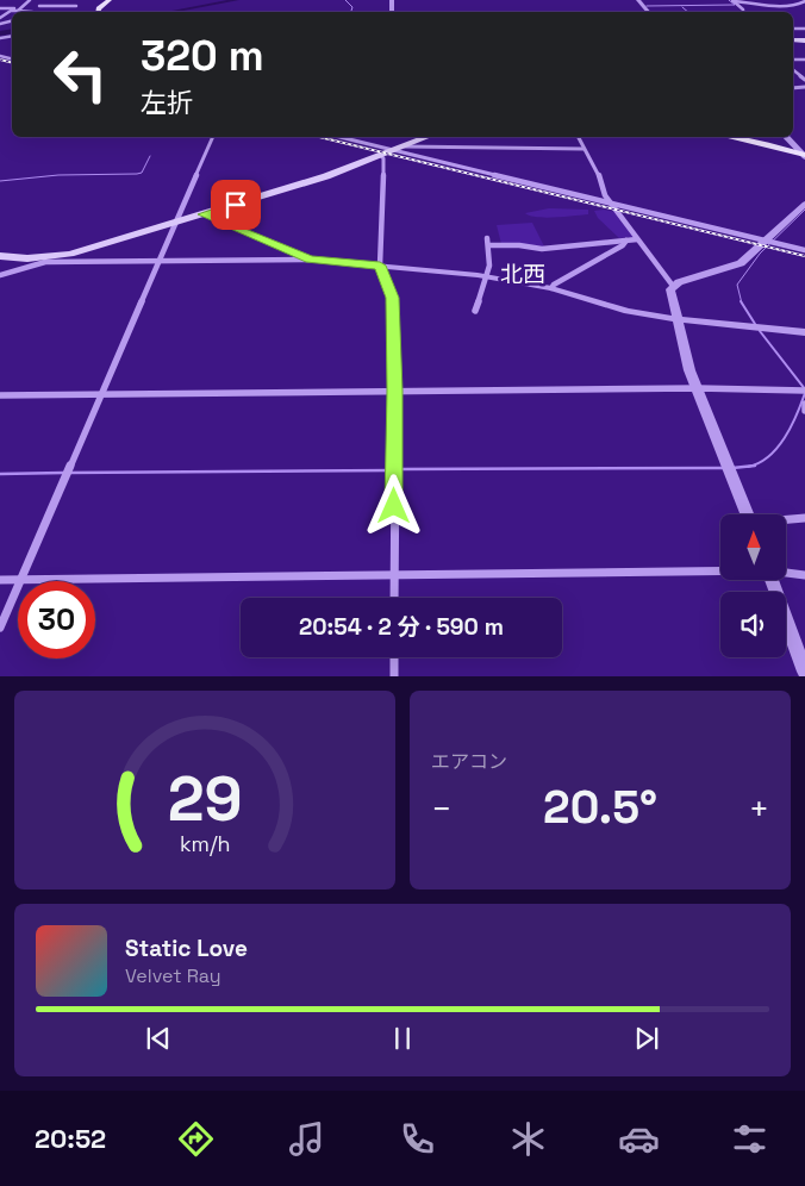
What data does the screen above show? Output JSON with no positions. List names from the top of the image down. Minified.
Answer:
{"districts":["北西"],"north":"top","page":{"turn":["320 m","左折"],"limit":"30","trip":"20:54 · 2 分 · 590 m","tile":"エアコン","heat":["−","20.5°","+"],"song":["Static Love","Velvet Ray"],"tabs":"20:52","gauge":["29","km/h"]}}
